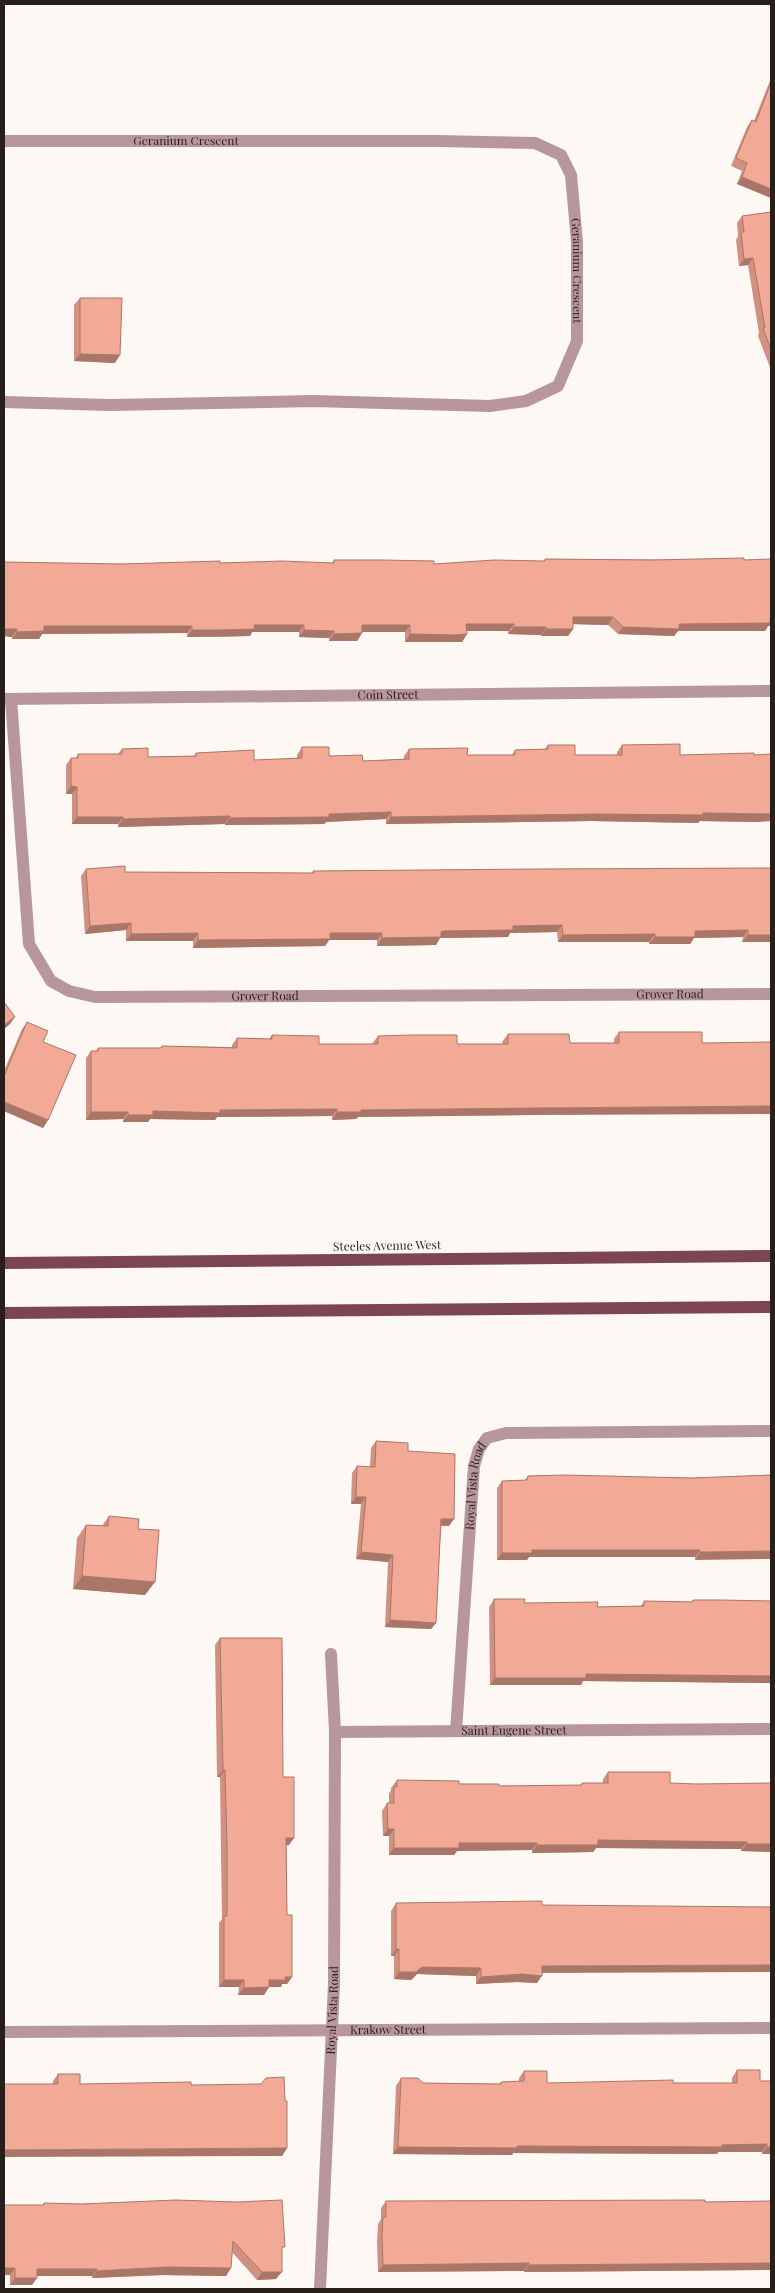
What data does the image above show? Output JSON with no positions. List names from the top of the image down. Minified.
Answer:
{"streets":{"main road":["Steeles Avenue West"],"street":["Geranium Crescent","Coin Street","Grover Road","Royal Vista Road","Saint Eugene Street","Krakow Street"]},"crossings":[["Coin Street","Grover Road"],["Royal Vista Road","Saint Eugene Street"],["Royal Vista Road","Krakow Street"]]}
